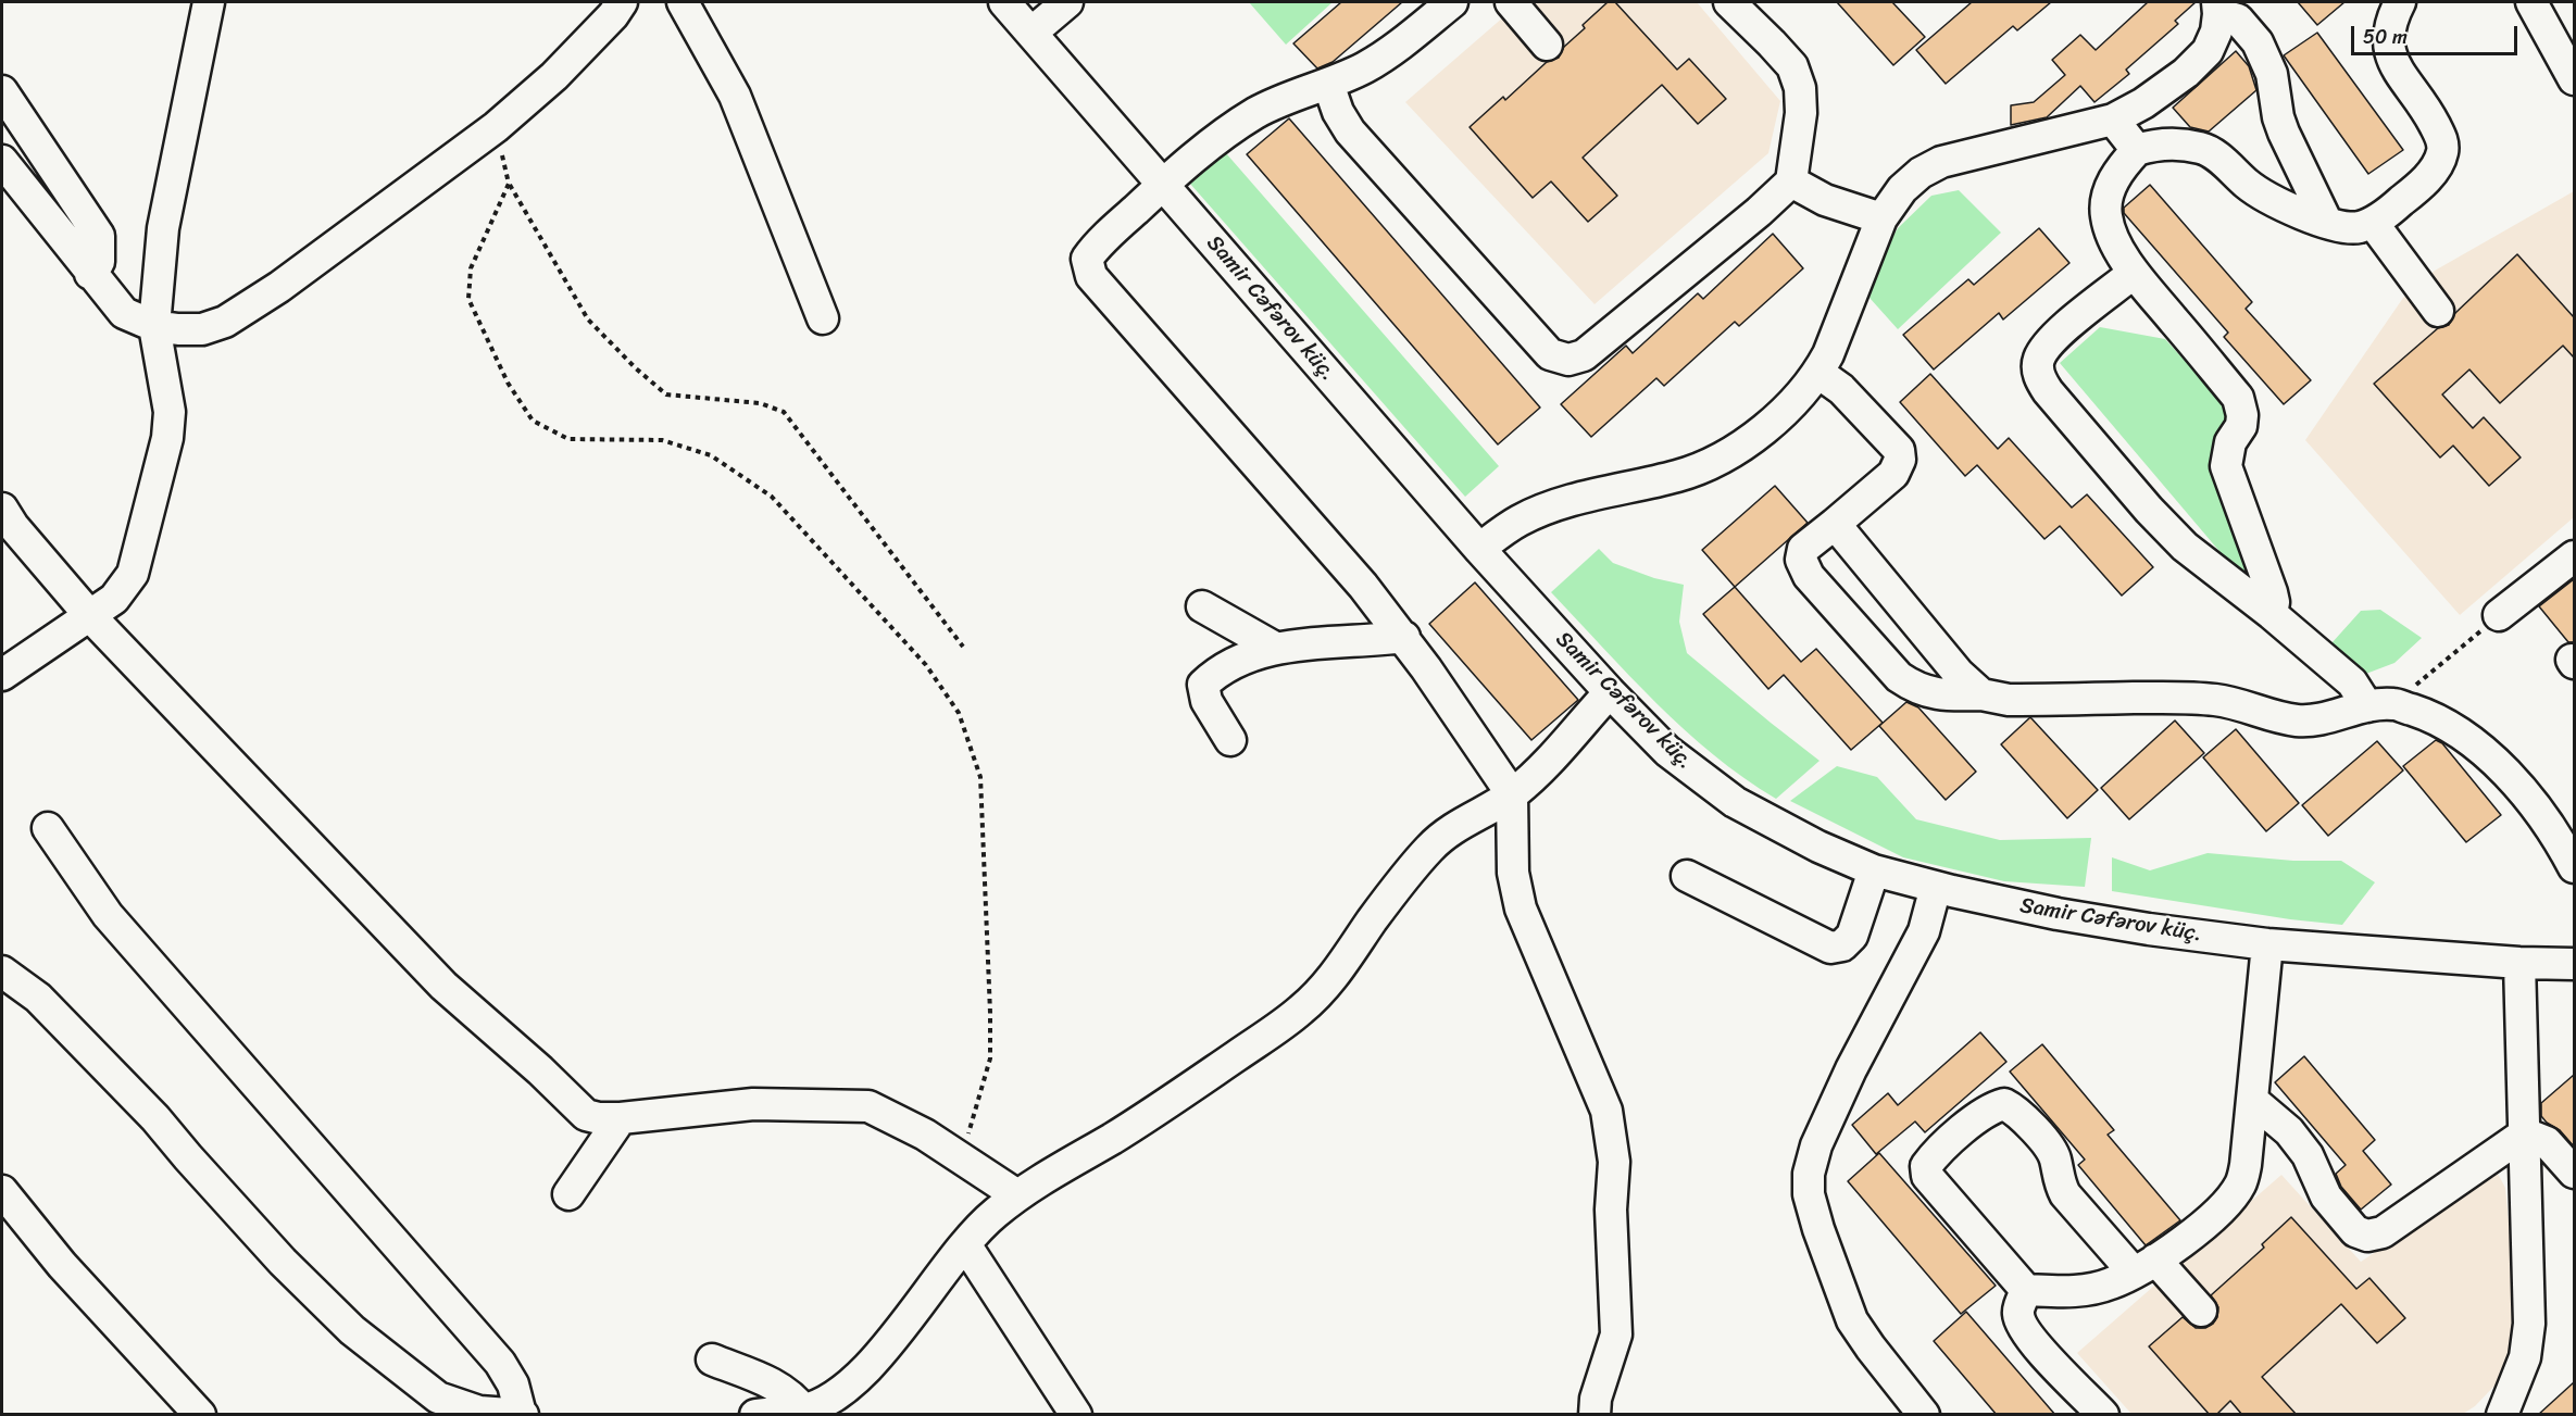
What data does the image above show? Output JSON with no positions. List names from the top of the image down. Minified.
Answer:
{"streets":{"street":["Samir Cəfərov küç."]},"scale_bar":"50 m"}
